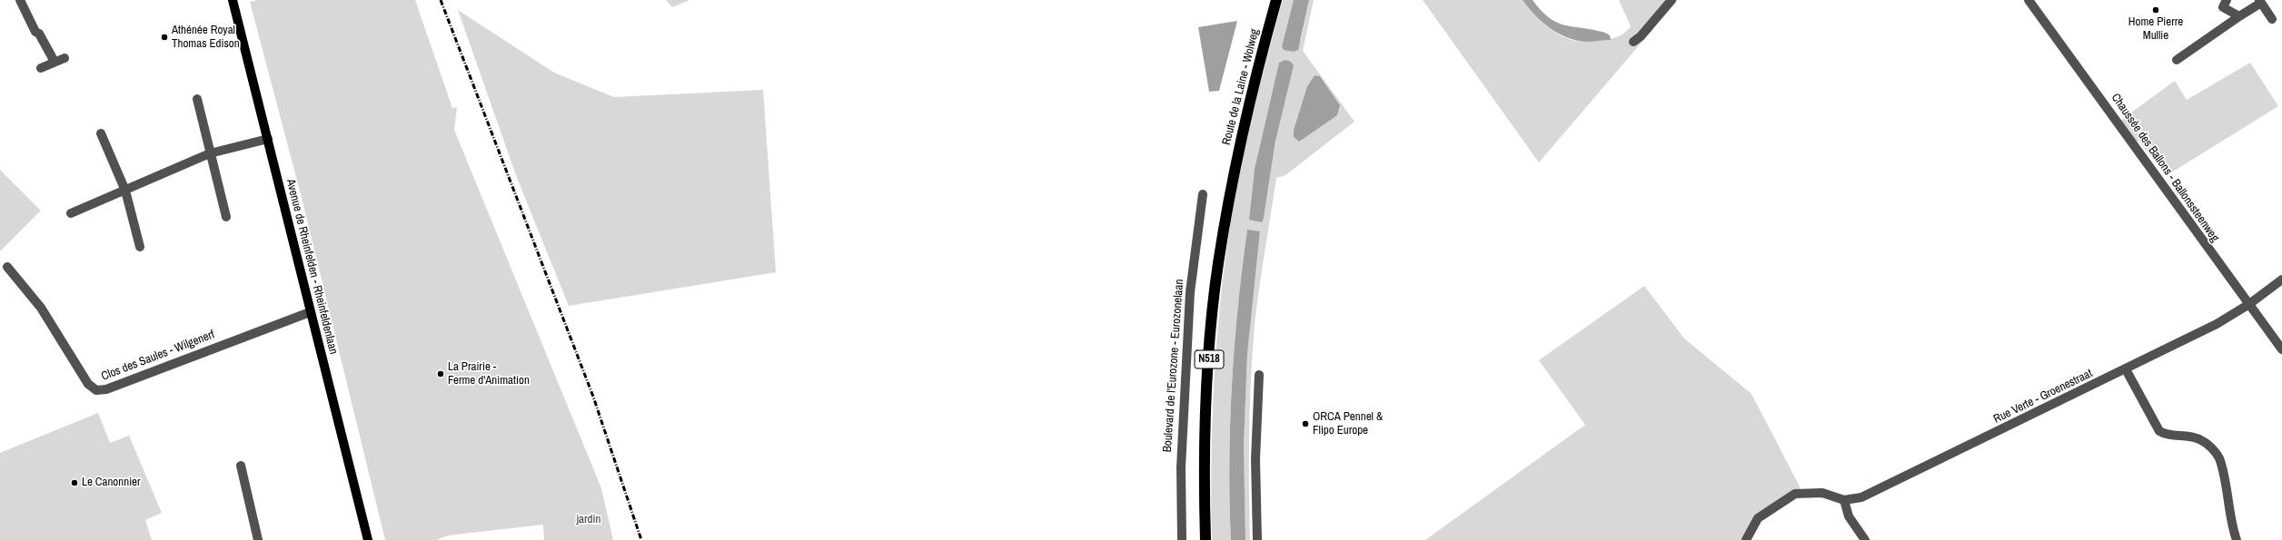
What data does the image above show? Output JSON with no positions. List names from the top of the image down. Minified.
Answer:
{"streets":{"highway":["Route de la Laine - Wolweg","N518"],"main road":["Avenue de Rheinfelden - Rheinfeldenlaan"],"street":["Chaussée des Ballons - Ballonssteenweg","Clos des Saules - Wilgenerf","Boulevard de l'Eurozone - Eurozonelaan","Rue Verte - Groenestraat"]},"crossings":[["Chaussée des Ballons - Ballonssteenweg","Rue Verte - Groenestraat"],["Avenue de Rheinfelden - Rheinfeldenlaan","Clos des Saules - Wilgenerf"]],"parks":["jardin"],"places":["Home Pierre Mullie","Athénée Royal Thomas Edison","La Prairie - Ferme d'Animation","ORCA Pennel & Flipo Europe","Le Canonnier"]}
